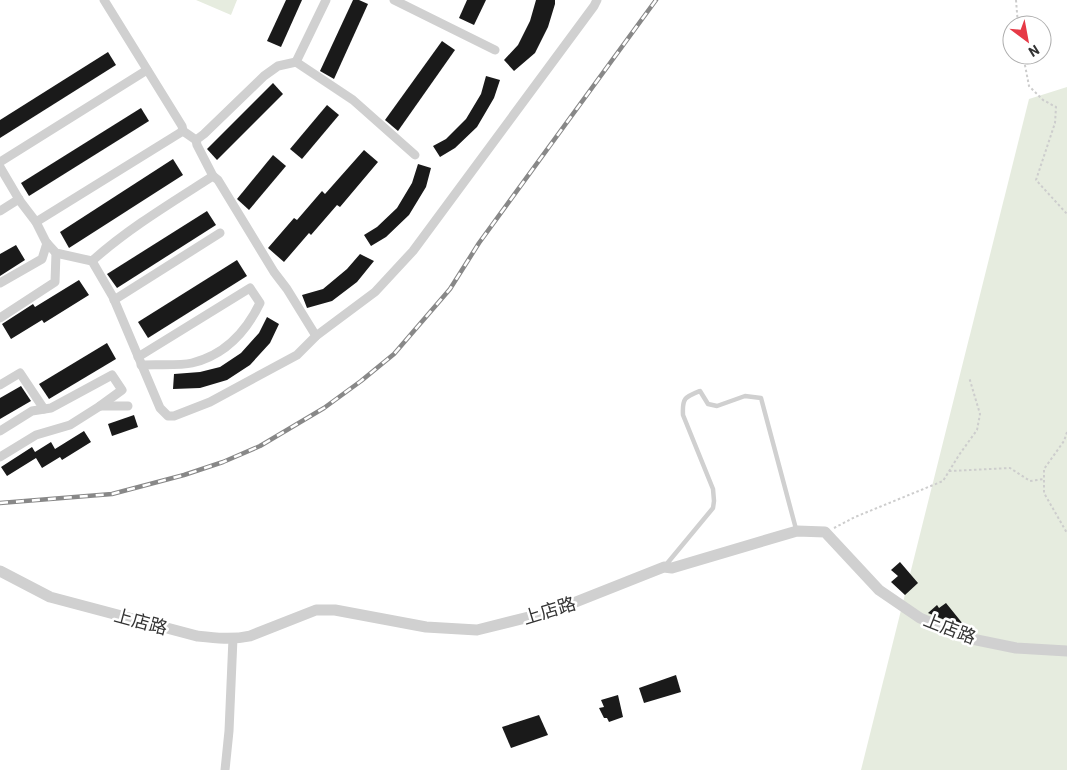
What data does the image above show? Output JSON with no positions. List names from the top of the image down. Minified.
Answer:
{"streets":{"street":["上店路"]},"north":"bottom right"}
